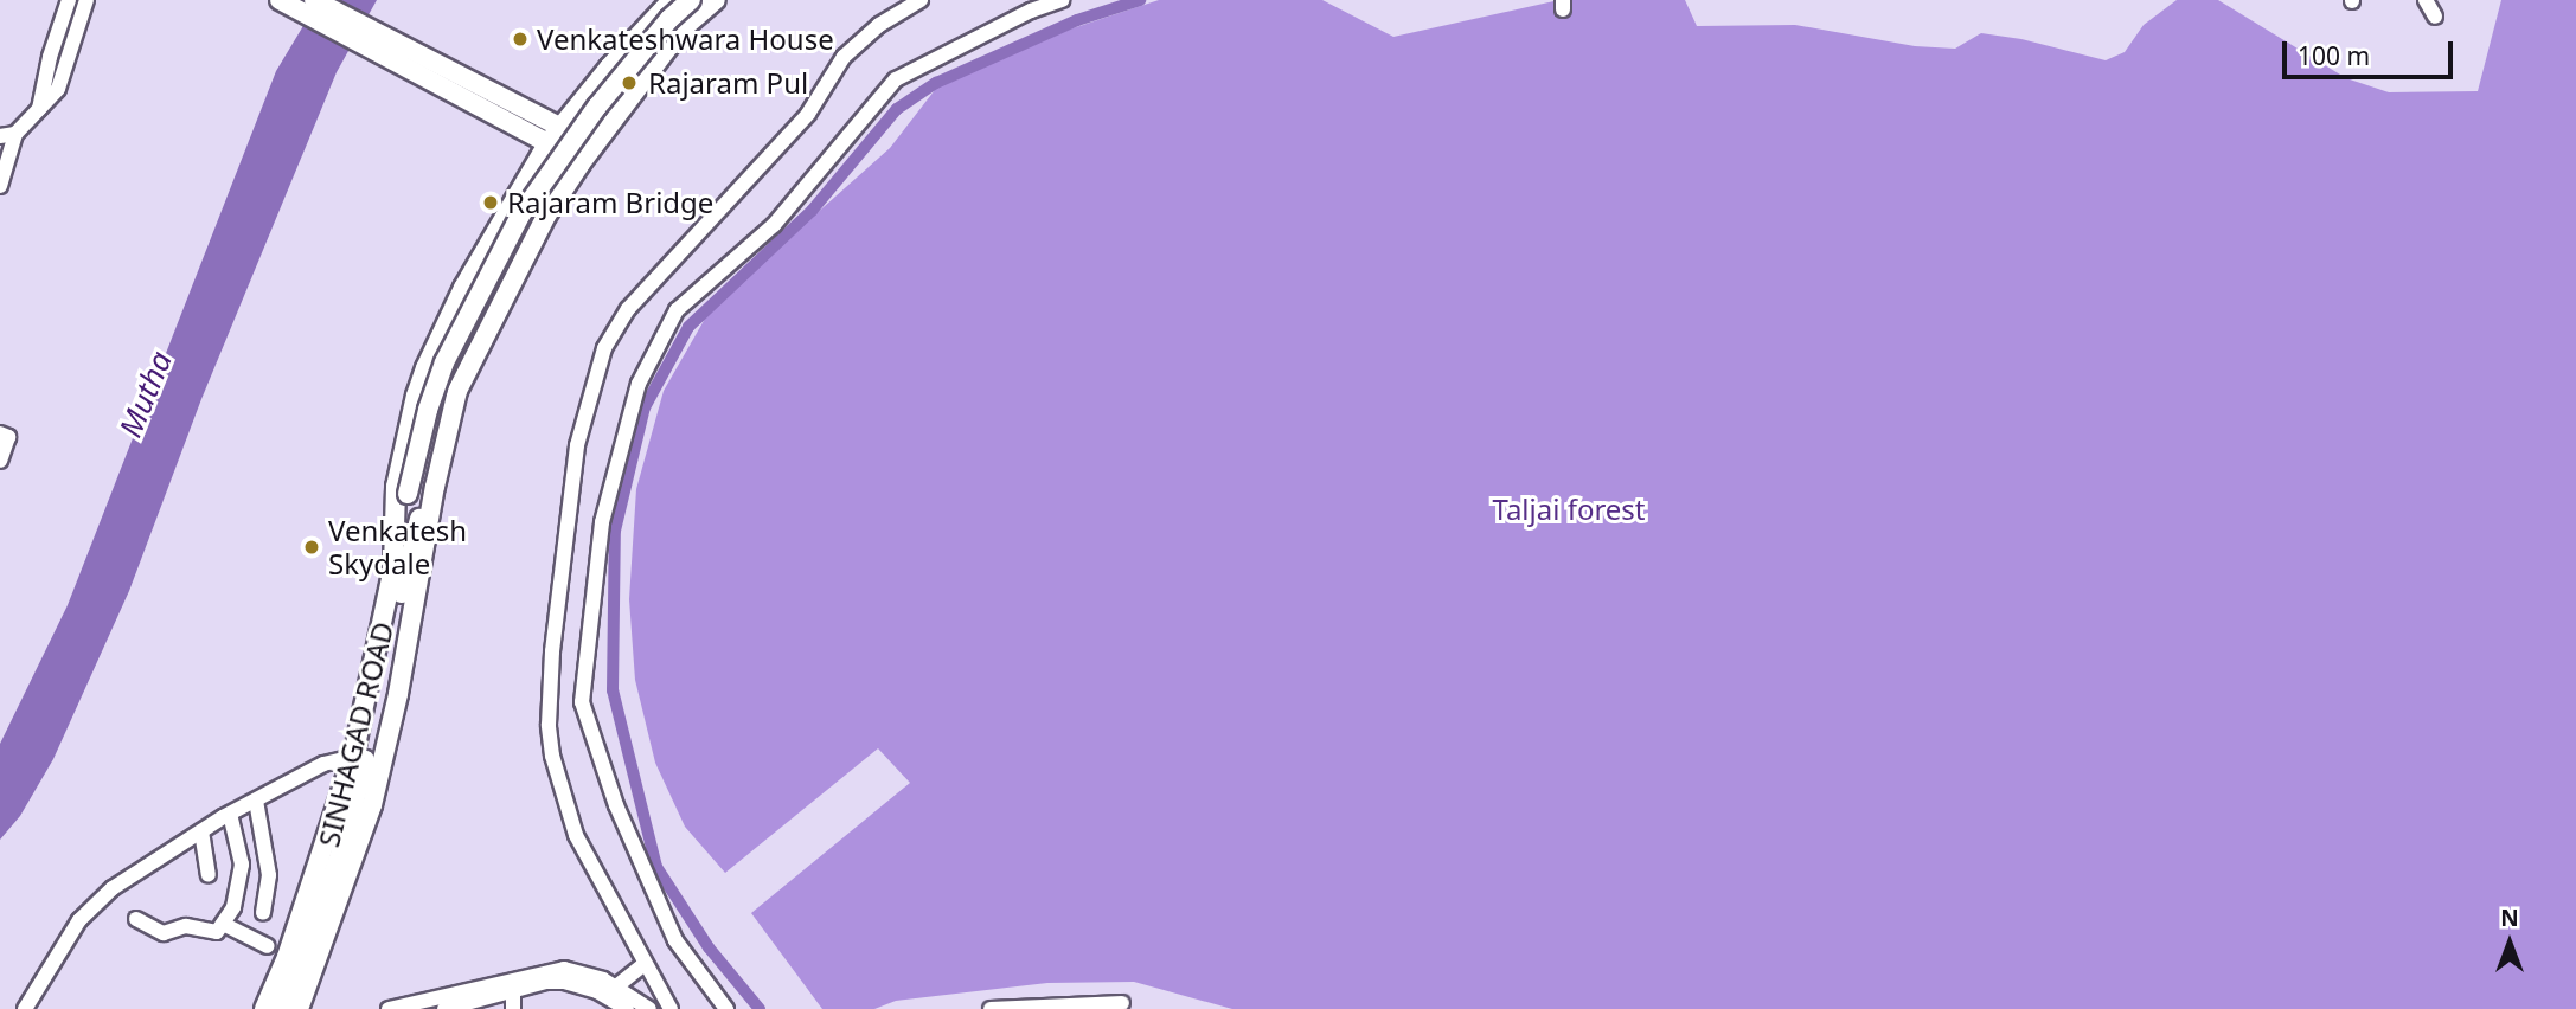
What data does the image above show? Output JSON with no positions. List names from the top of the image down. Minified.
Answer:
{"streets":{"main road":["SINHAGAD ROAD"]},"water":["Mutha"],"parks":["Taljai forest"],"places":["Venkateshwara House","Rajaram Pul","Rajaram Bridge","Venkatesh Skydale"],"scale_bar":"100 m","north":"top"}
